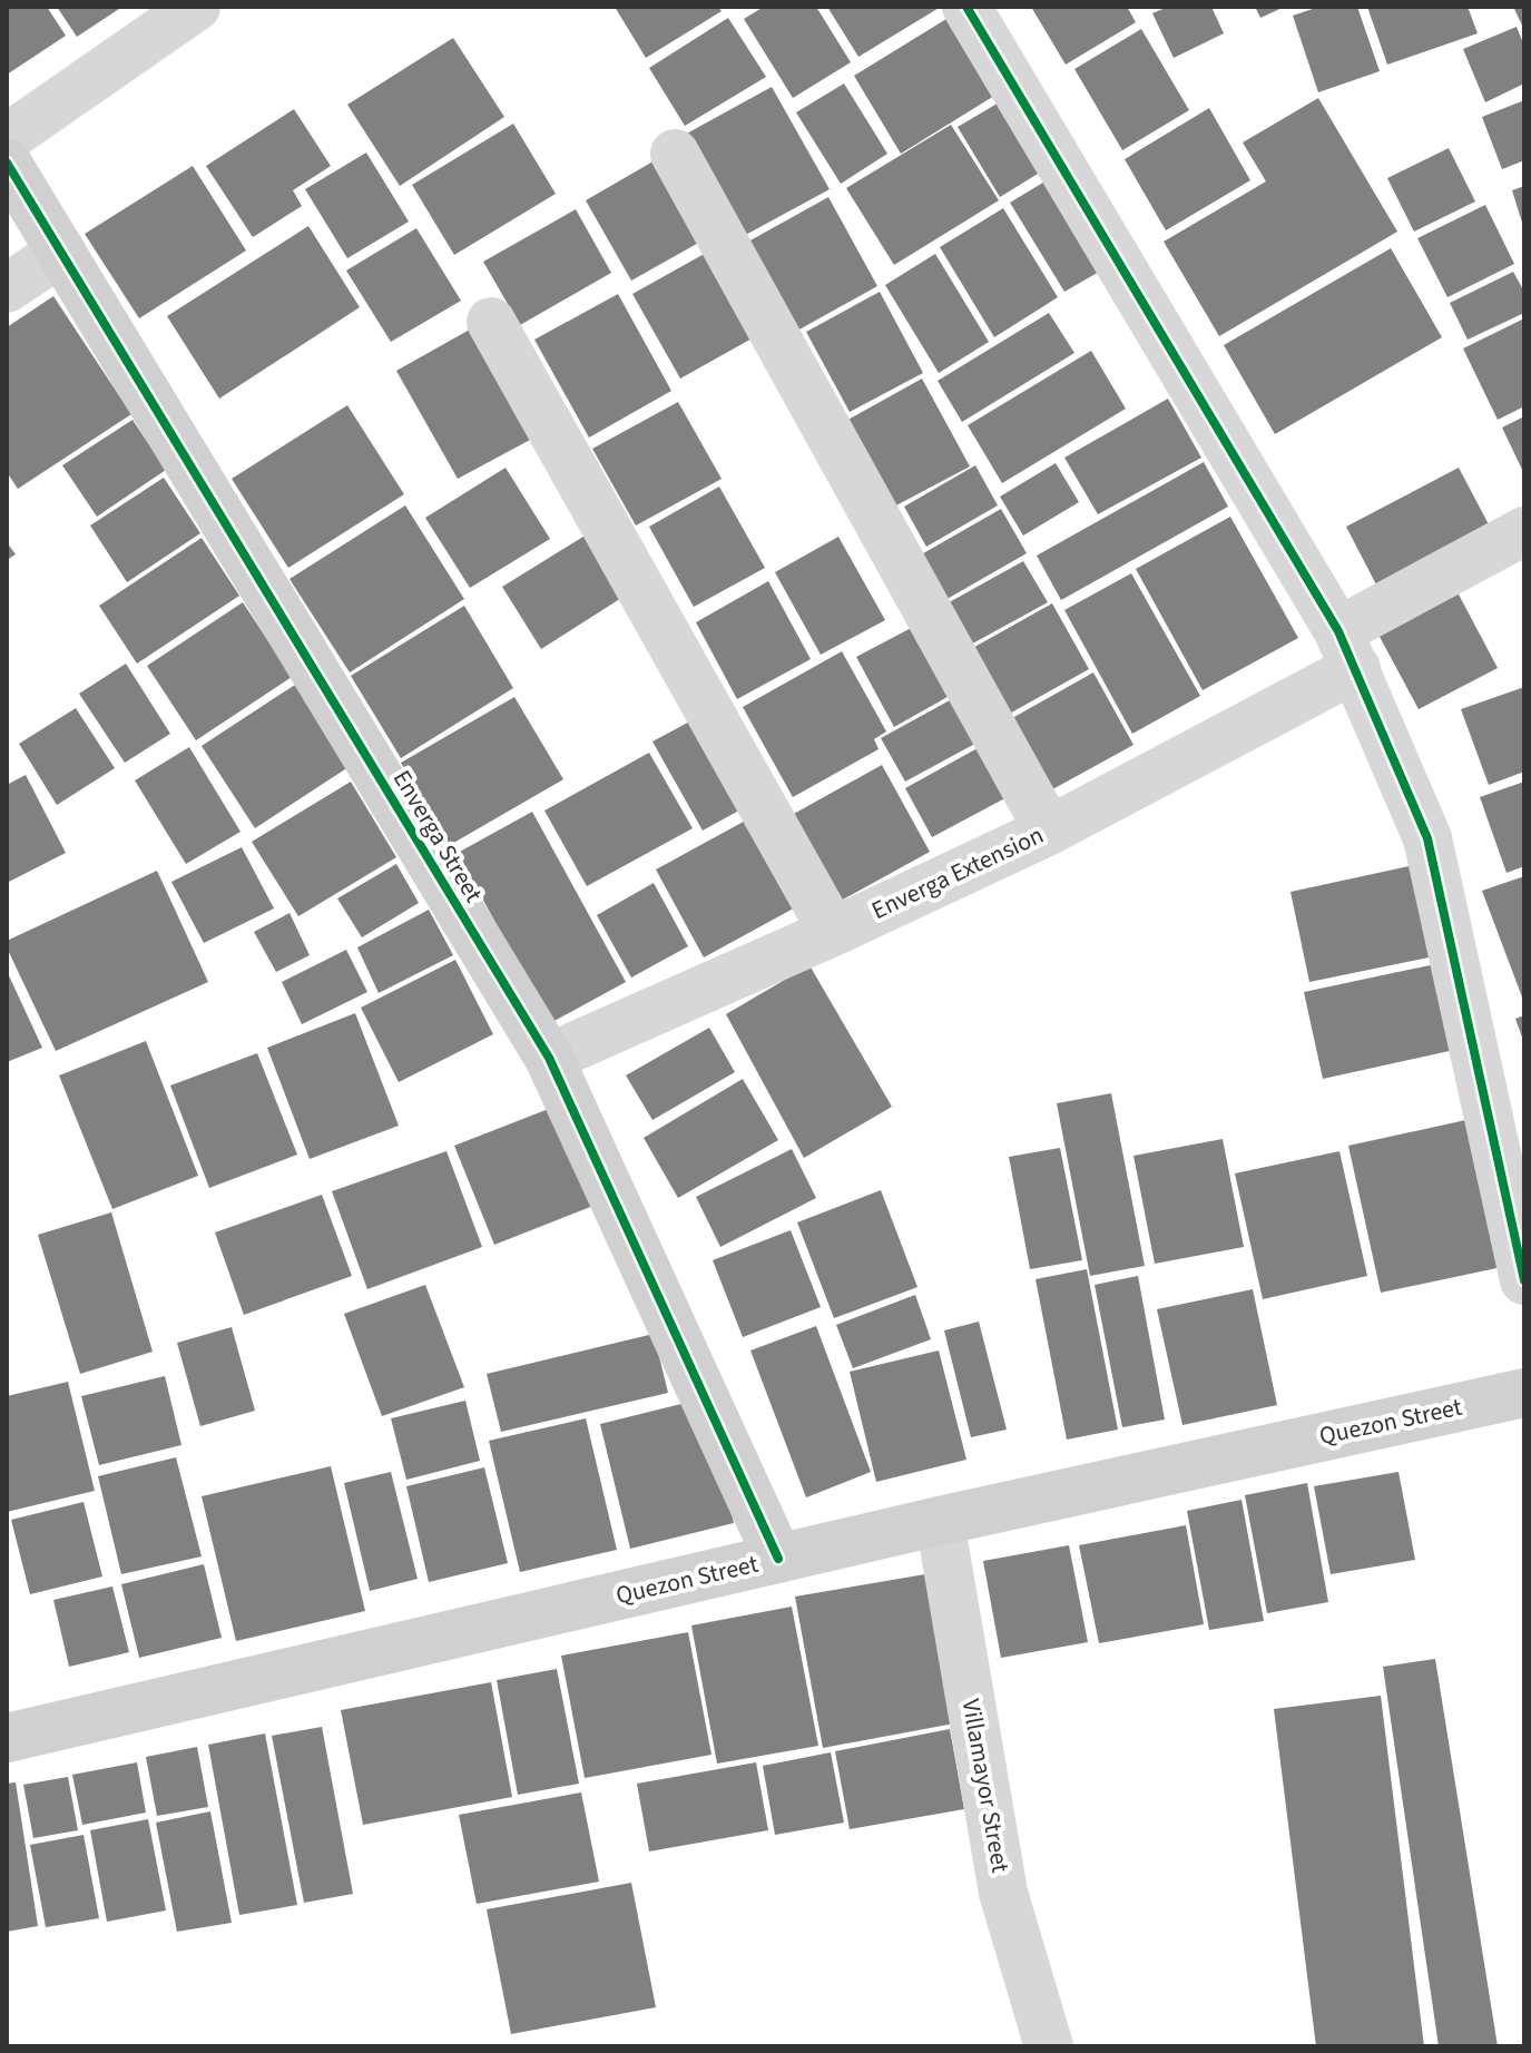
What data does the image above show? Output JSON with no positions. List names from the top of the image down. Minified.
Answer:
{"streets":{"street":["Enverga Street","Enverga Extension","Quezon Street","Villamayor Street"]},"crossings":[["Enverga Street","Enverga Extension"],["Enverga Street","Quezon Street"],["Quezon Street","Villamayor Street"]]}
